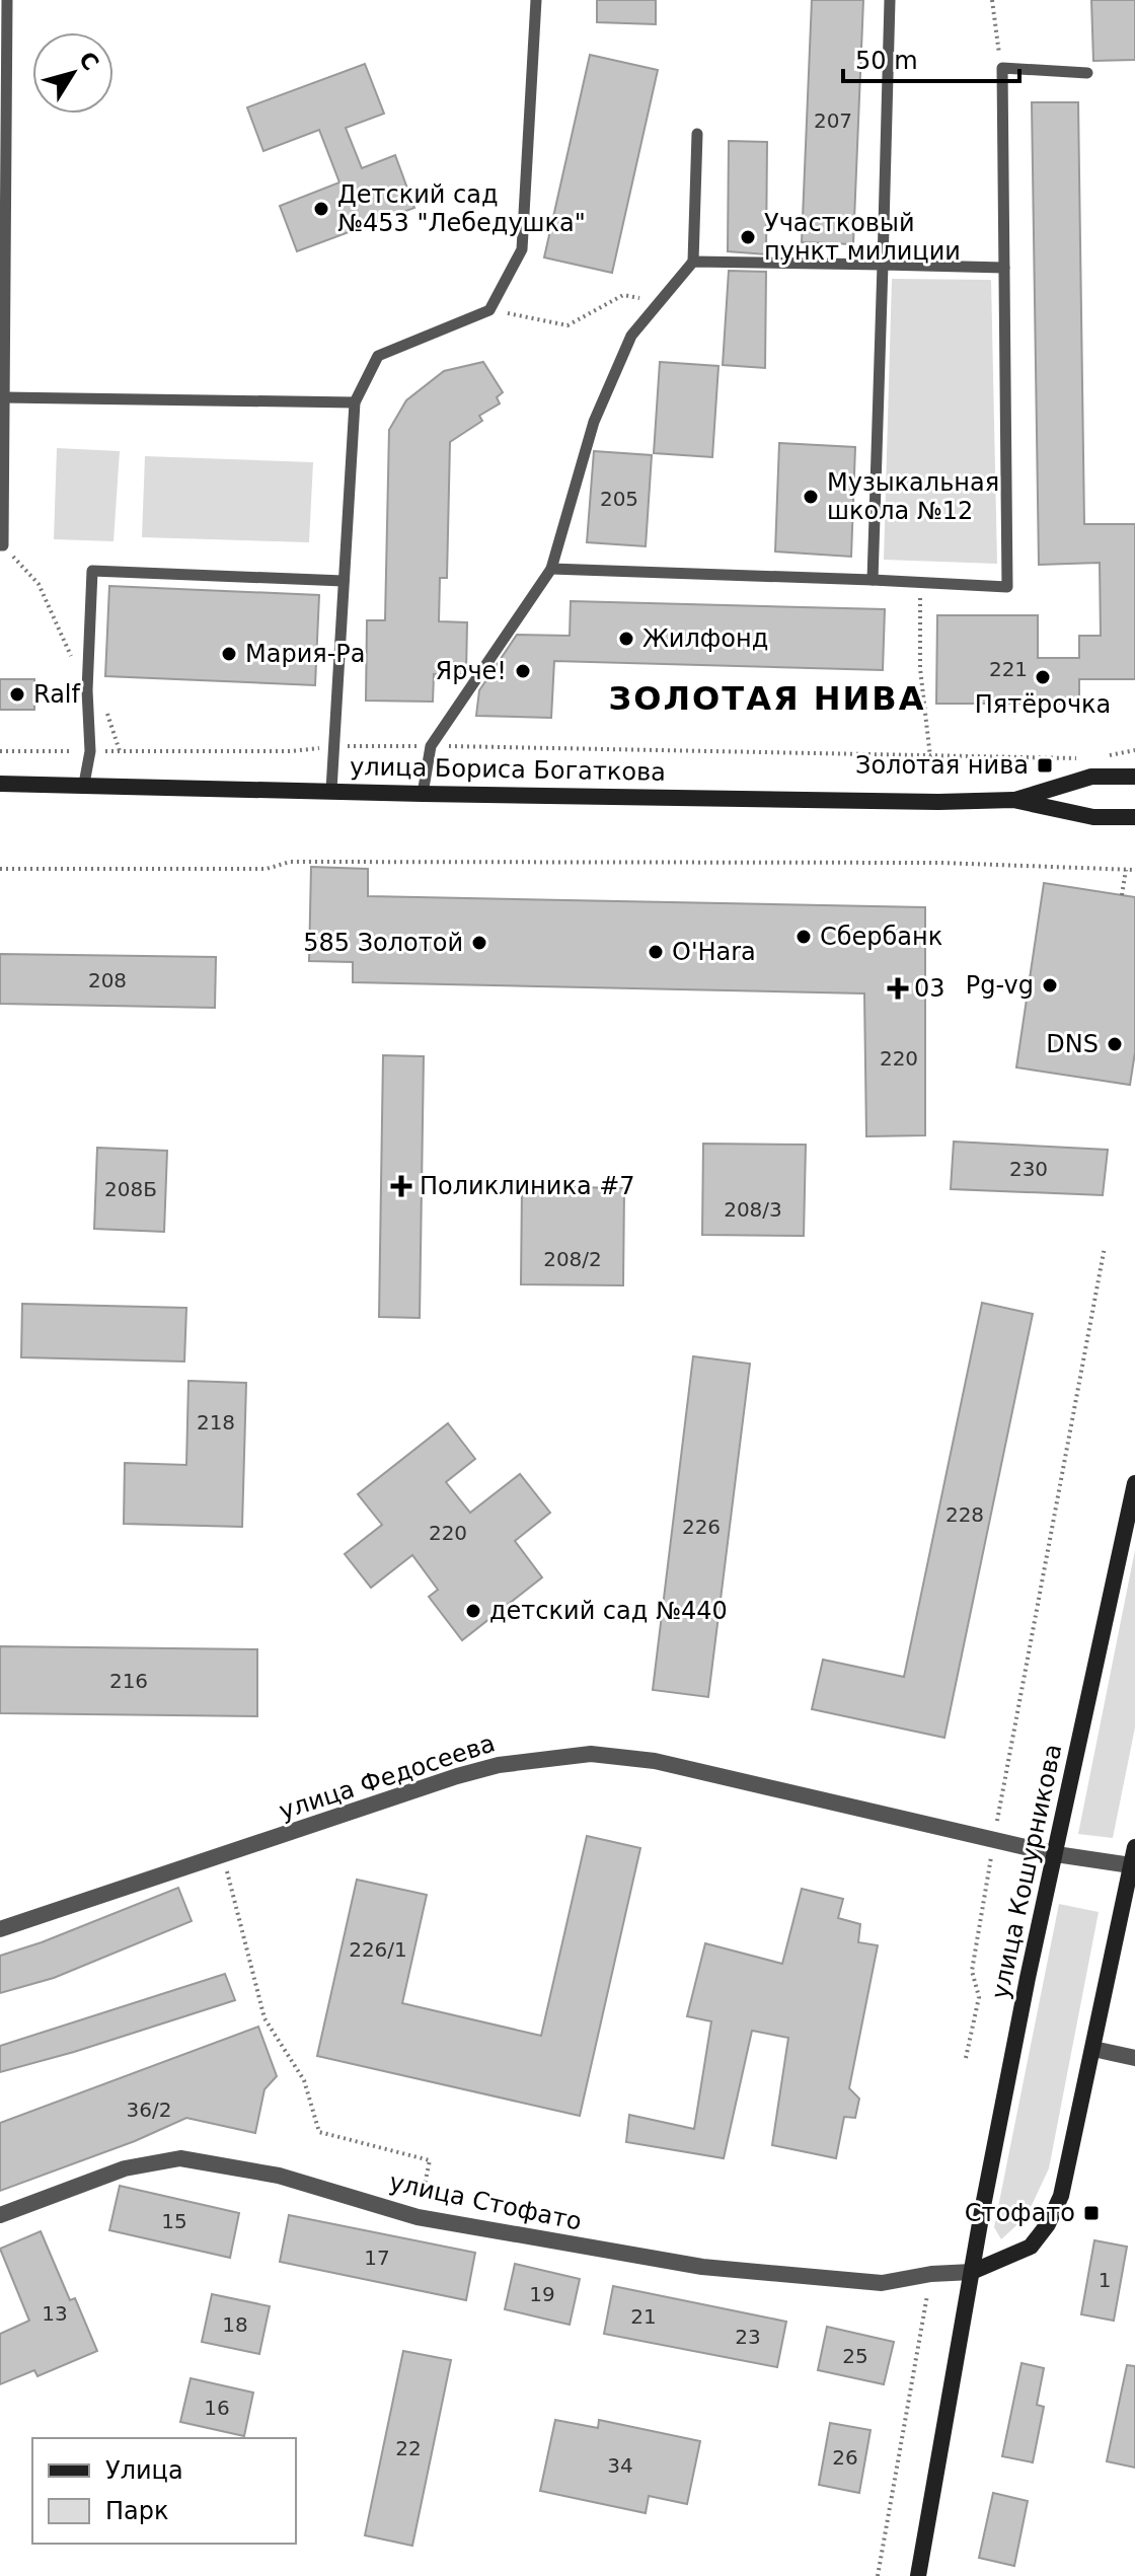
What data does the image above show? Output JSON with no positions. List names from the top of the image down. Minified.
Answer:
{"streets":{"main road":["улица Бориса Богаткова","улица Кошурникова"],"street":["улица Федосеева","улица Стофато"]},"crossings":[["улица Федосеева","улица Кошурникова"],["улица Кошурникова","улица Стофато"]],"districts":["ЗОЛОТАЯ НИВА"],"places":{"other":["Детский сад №453 \"Лебедушка\"","Участковый пункт милиции","Музыкальная школа №12","Жилфонд","Мария-Ра","Ярче!","Пятёрочка","Ralf","Сбербанк","585 Золотой","O'Hara","Pg-vg","DNS","детский сад №440"],"transit":["Золотая нива","Стофато"],"health":["03","Поликлиника #7"]},"house_numbers":["207","205","221","208","220","230","208Б","208/3","208/2","218","228","226","220","216","226/1","36/2","15","17","1","19","13","21","18","23","25","16","22","26","34"],"legend":["Улица","Парк"],"scale_bar":"50 m","north":"top right"}
